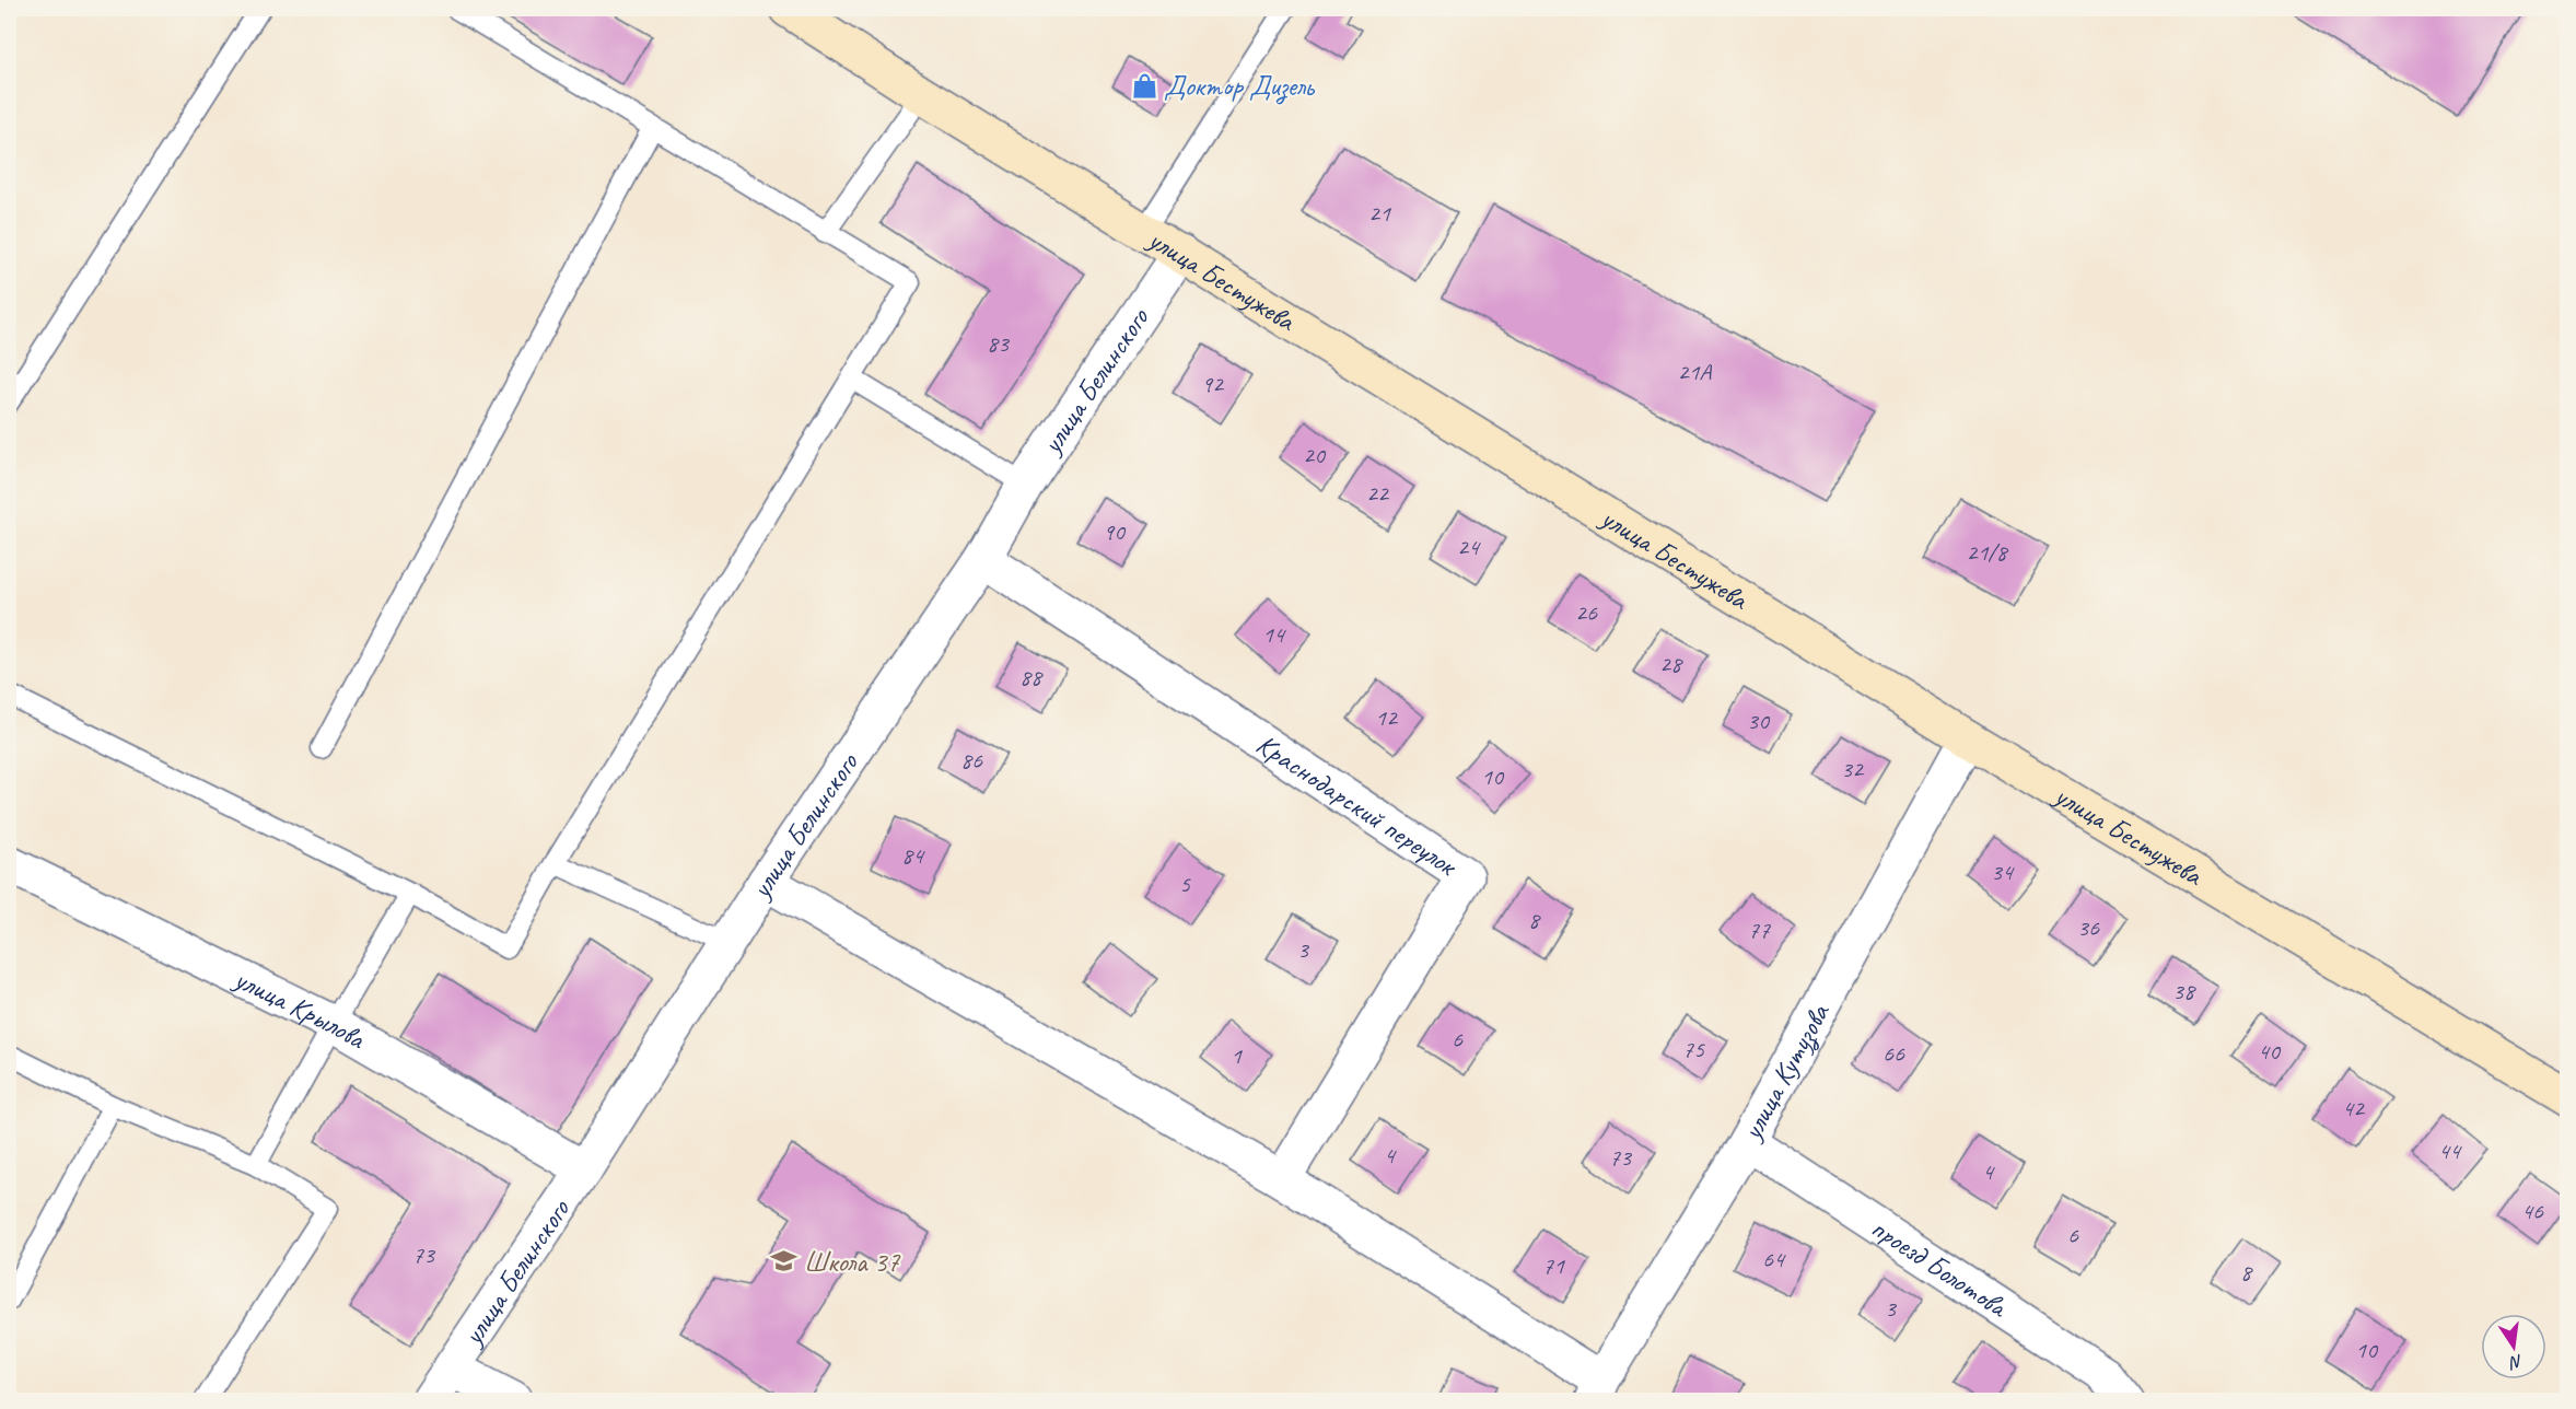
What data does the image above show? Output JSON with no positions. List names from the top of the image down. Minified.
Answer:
{"streets":{"street":["улица Бестужева","улица Белинского","Краснодарский переулок","улица Крылова","улица Кутузова","проезд Болотова"]},"crossings":[["улица Бестужева","улица Белинского"],["улица Бестужева","улица Кутузова"],["улица Белинского","Краснодарский переулок"],["улица Белинского","улица Крылова"],["улица Кутузова","проезд Болотова"]],"places":{"shop":["Доктор Дизель"],"school or university":["Школа 37"]},"house_numbers":["21","83","21А","92","20","22","90","24","21/8","26","14","28","88","12","30","86","32","10","84","34","5","8","36","77","3","38","6","75","40","66","1","42","44","4","73","4","46","6","73","64","71","8","3","10"],"north":"bottom"}
